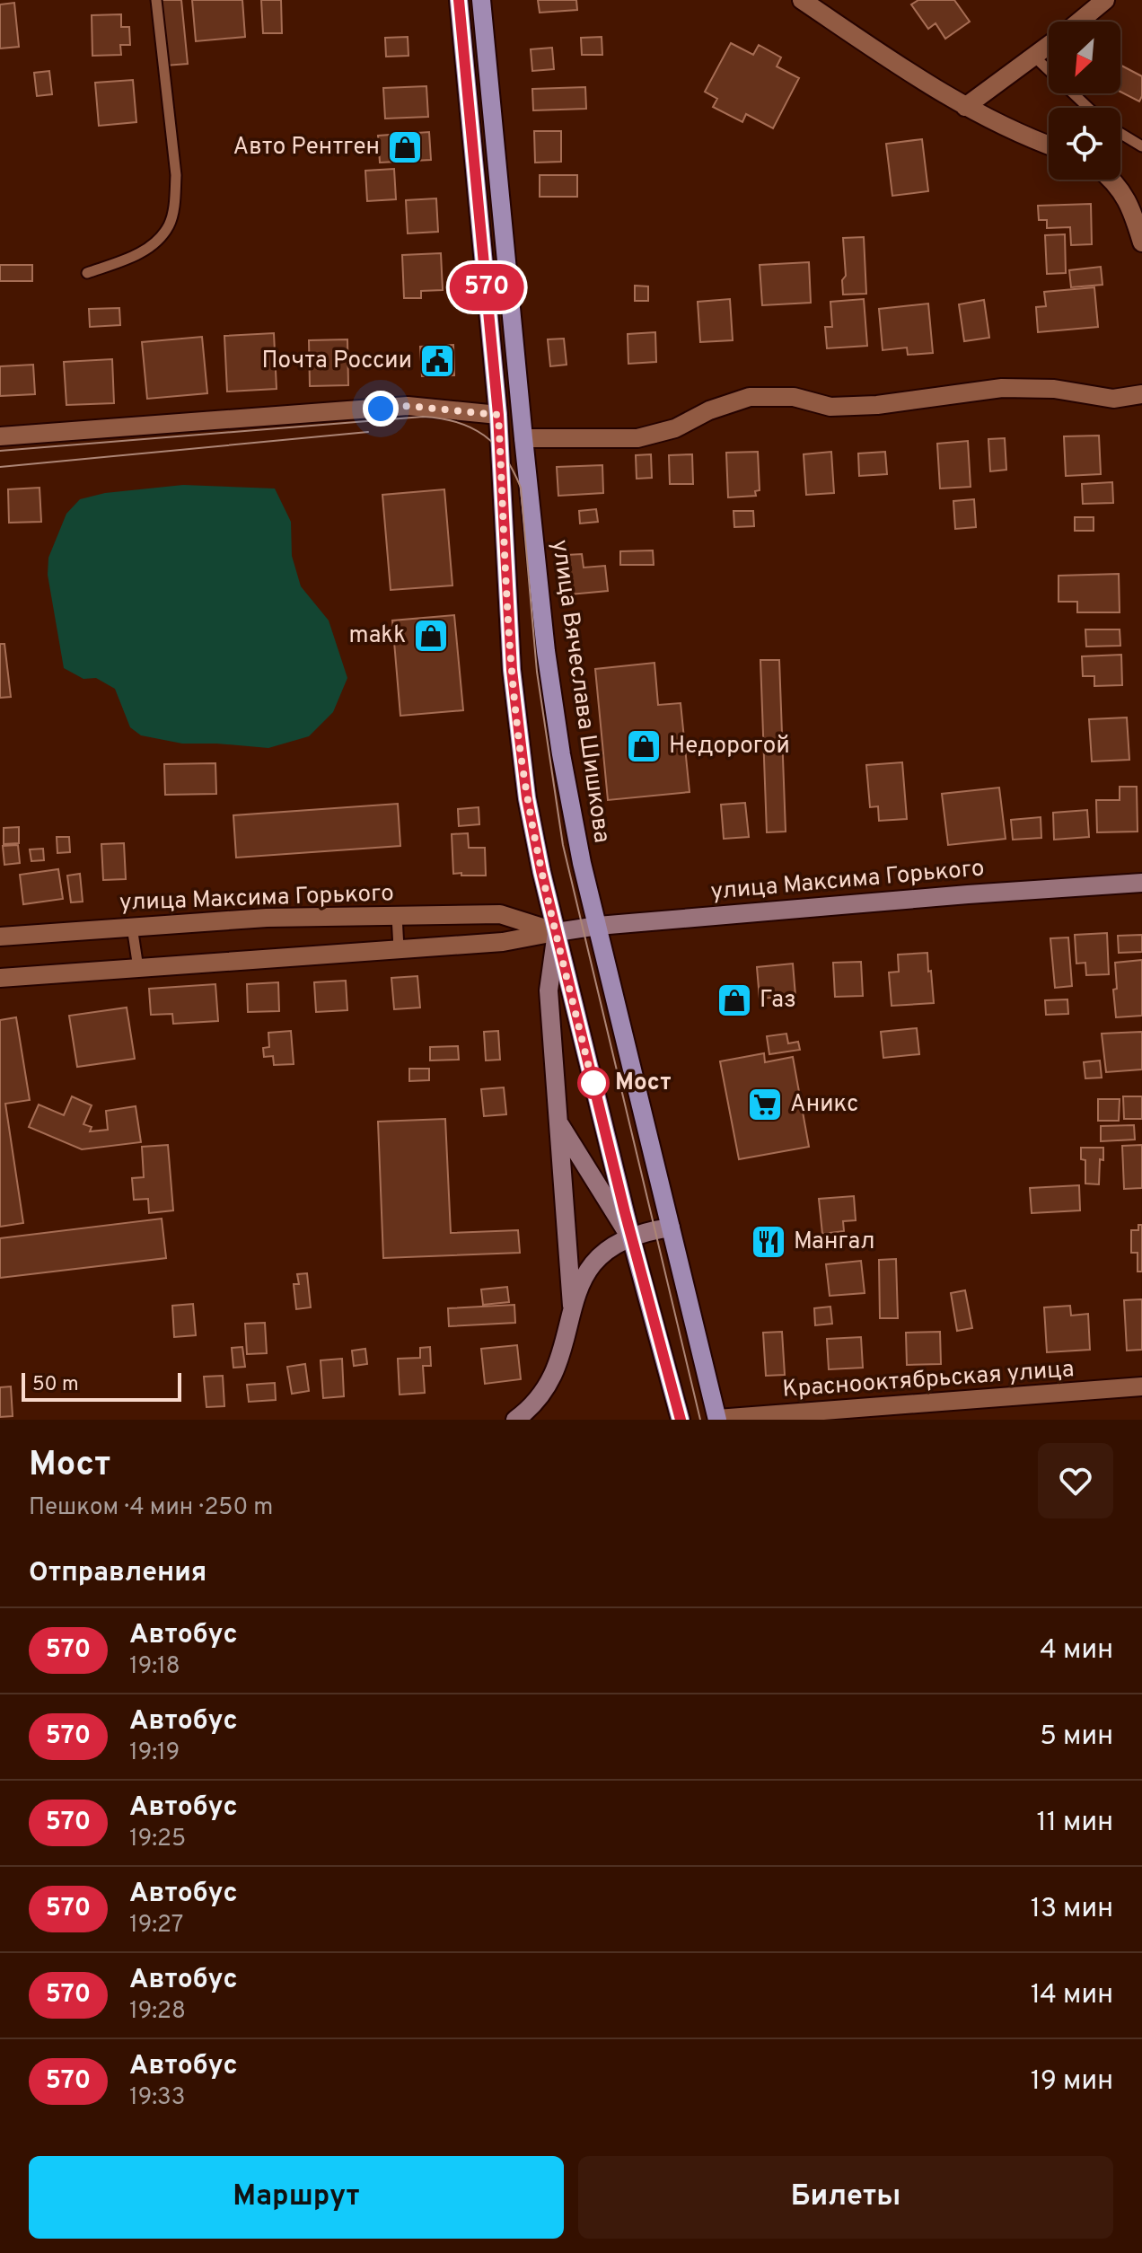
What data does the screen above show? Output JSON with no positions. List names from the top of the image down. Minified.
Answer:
{"streets":{"main road":["улица Вячеслава Шишкова","улица Максима Горького"],"street":["Краснооктябрьская улица"]},"crossings":[["улица Вячеслава Шишкова","улица Максима Горького"],["улица Вячеслава Шишкова","Краснооктябрьская улица"]],"places":{"shop":["Авто Рентген","makk","Недорогой","Газ"],"public building":["Почта России"],"other":["Мост"],"supermarket":["Аникс"],"restaurant":["Мангал"]},"lines":["bus line 570"],"scale_bar":"50 m","north":"bottom left","page":{"on_map":"570","scale":"50 m","heading":[["Мост","Пешком · 4 мин · 250 m"],"Отправления"],"list":[{"mark":"570","name":"Автобус","note":"19:18","value":"4 мин"},{"mark":"570","name":"Автобус","note":"19:19","value":"5 мин"},{"mark":"570","name":"Автобус","note":"19:25","value":"11 мин"},{"mark":"570","name":"Автобус","note":"19:27","value":"13 мин"},{"mark":"570","name":"Автобус","note":"19:28","value":"14 мин"},{"mark":"570","name":"Автобус","note":"19:33","value":"19 мин"}],"buttons":["Маршрут","Билеты"]}}
